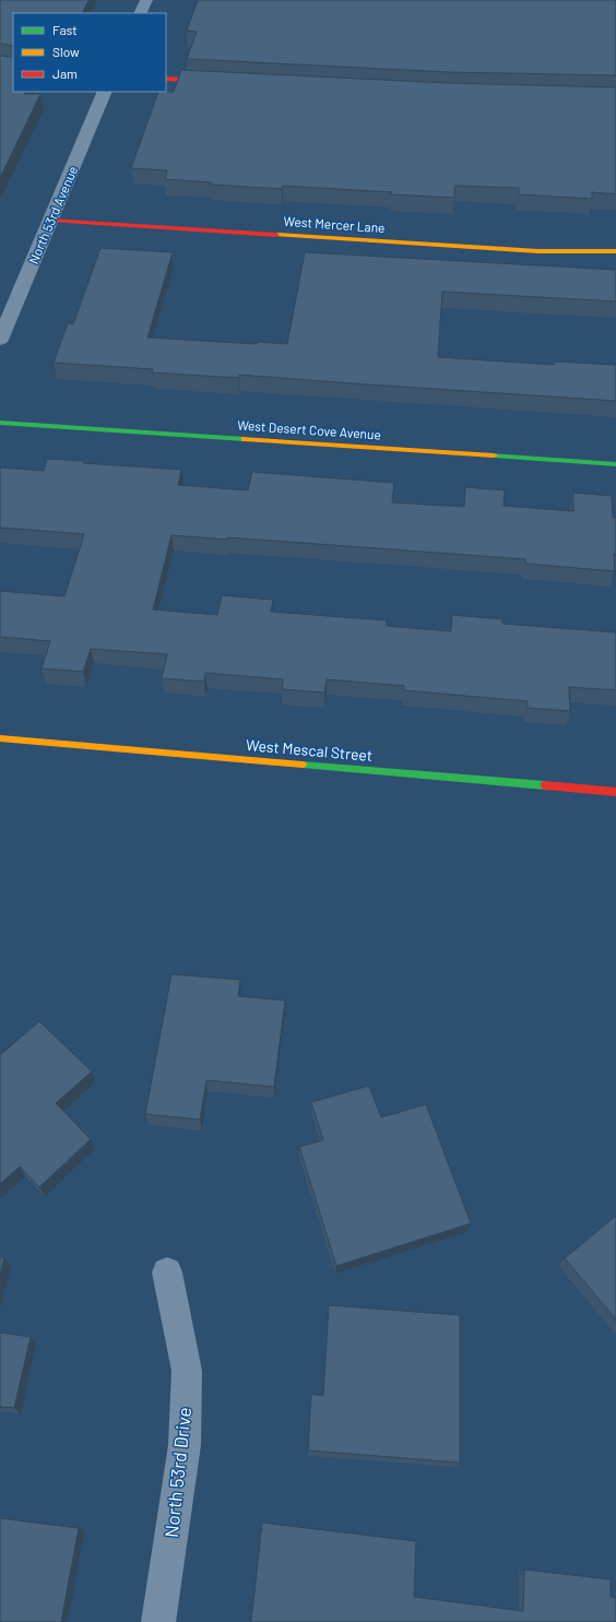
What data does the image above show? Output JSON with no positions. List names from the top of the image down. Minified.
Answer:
{"streets":{"street":["North 53rd Avenue","West Mercer Lane","West Desert Cove Avenue","West Mescal Street","North 53rd Drive"]},"crossings":[["North 53rd Avenue","West Mercer Lane"]],"legend":["Fast","Slow","Jam"]}
